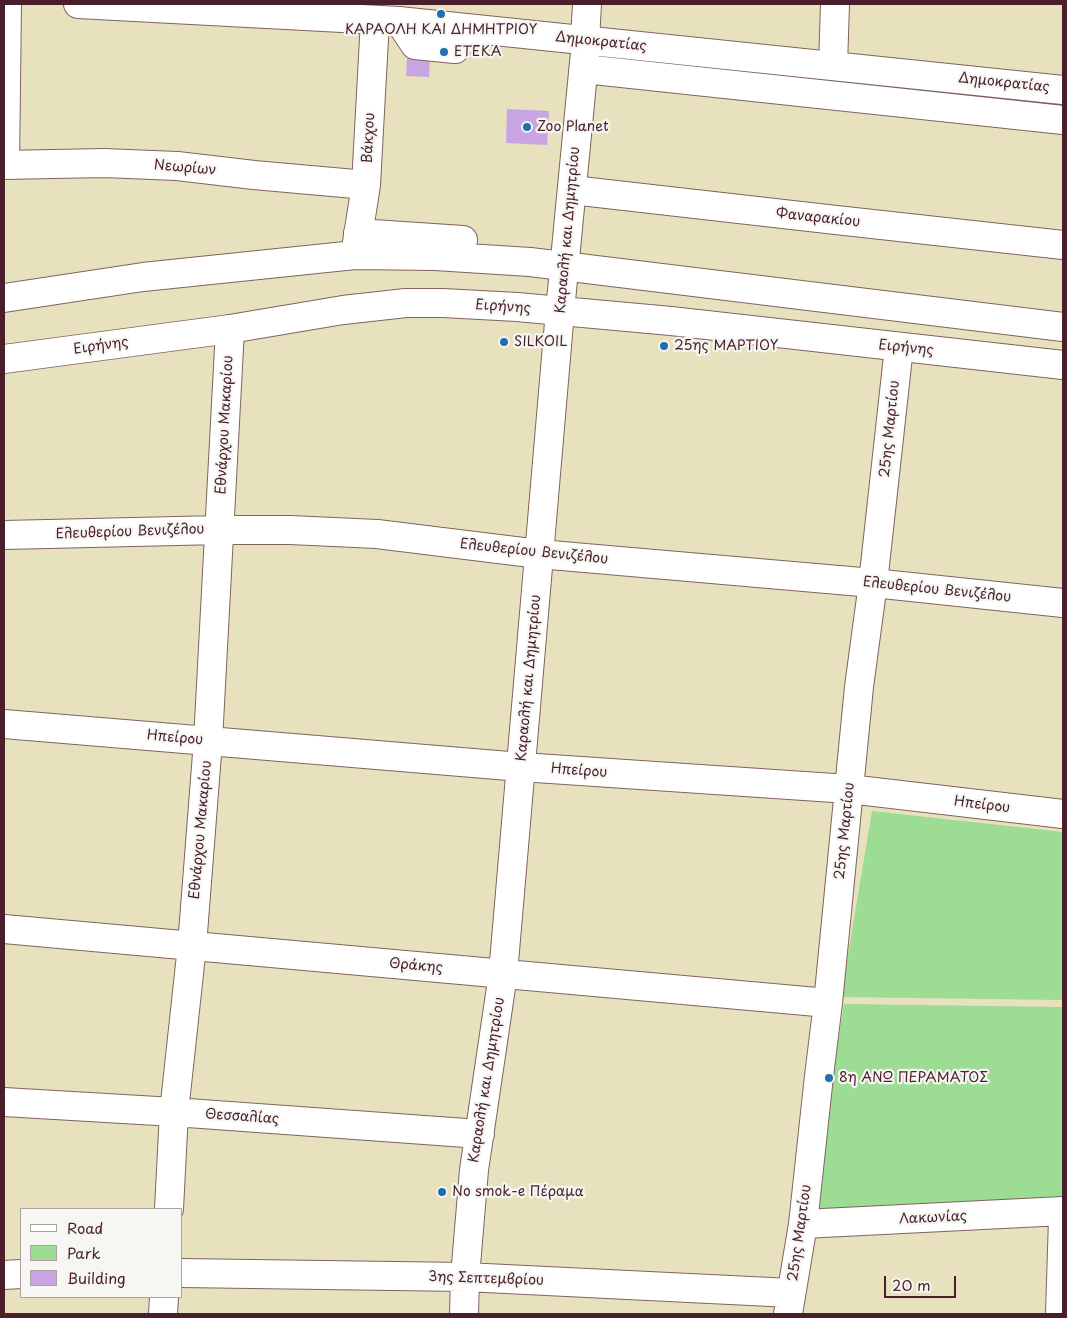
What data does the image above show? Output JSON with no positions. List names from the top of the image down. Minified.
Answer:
{"streets":{"street":["Δημοκρατίας","Βάκχου","Νεωρίων","Φαναρακίου","Καραολή και Δημητρίου","Ειρήνης","Εθνάρχου Μακαρίου","25ης Μαρτίου","Ελευθερίου Βενιζέλου","Ηπείρου","Θράκης","Θεσσαλίας","Λακωνίας","3ης Σεπτεμβρίου"]},"crossings":[["Δημοκρατίας","Βάκχου"],["Δημοκρατίας","Καραολή και Δημητρίου"],["Βάκχου","Νεωρίων"],["Φαναρακίου","Καραολή και Δημητρίου"],["Καραολή και Δημητρίου","Ειρήνης"],["Καραολή και Δημητρίου","Ελευθερίου Βενιζέλου"],["Καραολή και Δημητρίου","Ηπείρου"],["Καραολή και Δημητρίου","Θράκης"],["Καραολή και Δημητρίου","Θεσσαλίας"],["Καραολή και Δημητρίου","3ης Σεπτεμβρίου"],["Ειρήνης","Εθνάρχου Μακαρίου"],["Ειρήνης","25ης Μαρτίου"],["Εθνάρχου Μακαρίου","Ελευθερίου Βενιζέλου"],["Εθνάρχου Μακαρίου","Ηπείρου"],["Εθνάρχου Μακαρίου","Θράκης"],["Εθνάρχου Μακαρίου","Θεσσαλίας"],["25ης Μαρτίου","Ελευθερίου Βενιζέλου"],["25ης Μαρτίου","Ηπείρου"],["25ης Μαρτίου","Θράκης"],["25ης Μαρτίου","Λακωνίας"],["25ης Μαρτίου","3ης Σεπτεμβρίου"]],"places":["ΚΑΡΑΟΛΗ ΚΑΙ ΔΗΜΗΤΡΙΟΥ","ΕΤΕΚΑ","Zoo Planet","SILKOIL","25ης ΜΑΡΤΙΟΥ","8η ΑΝΩ ΠΕΡΑΜΑΤΟΣ","No smok-e Πέραμα"],"legend":["Road","Park","Building"],"scale_bar":"20 m"}
